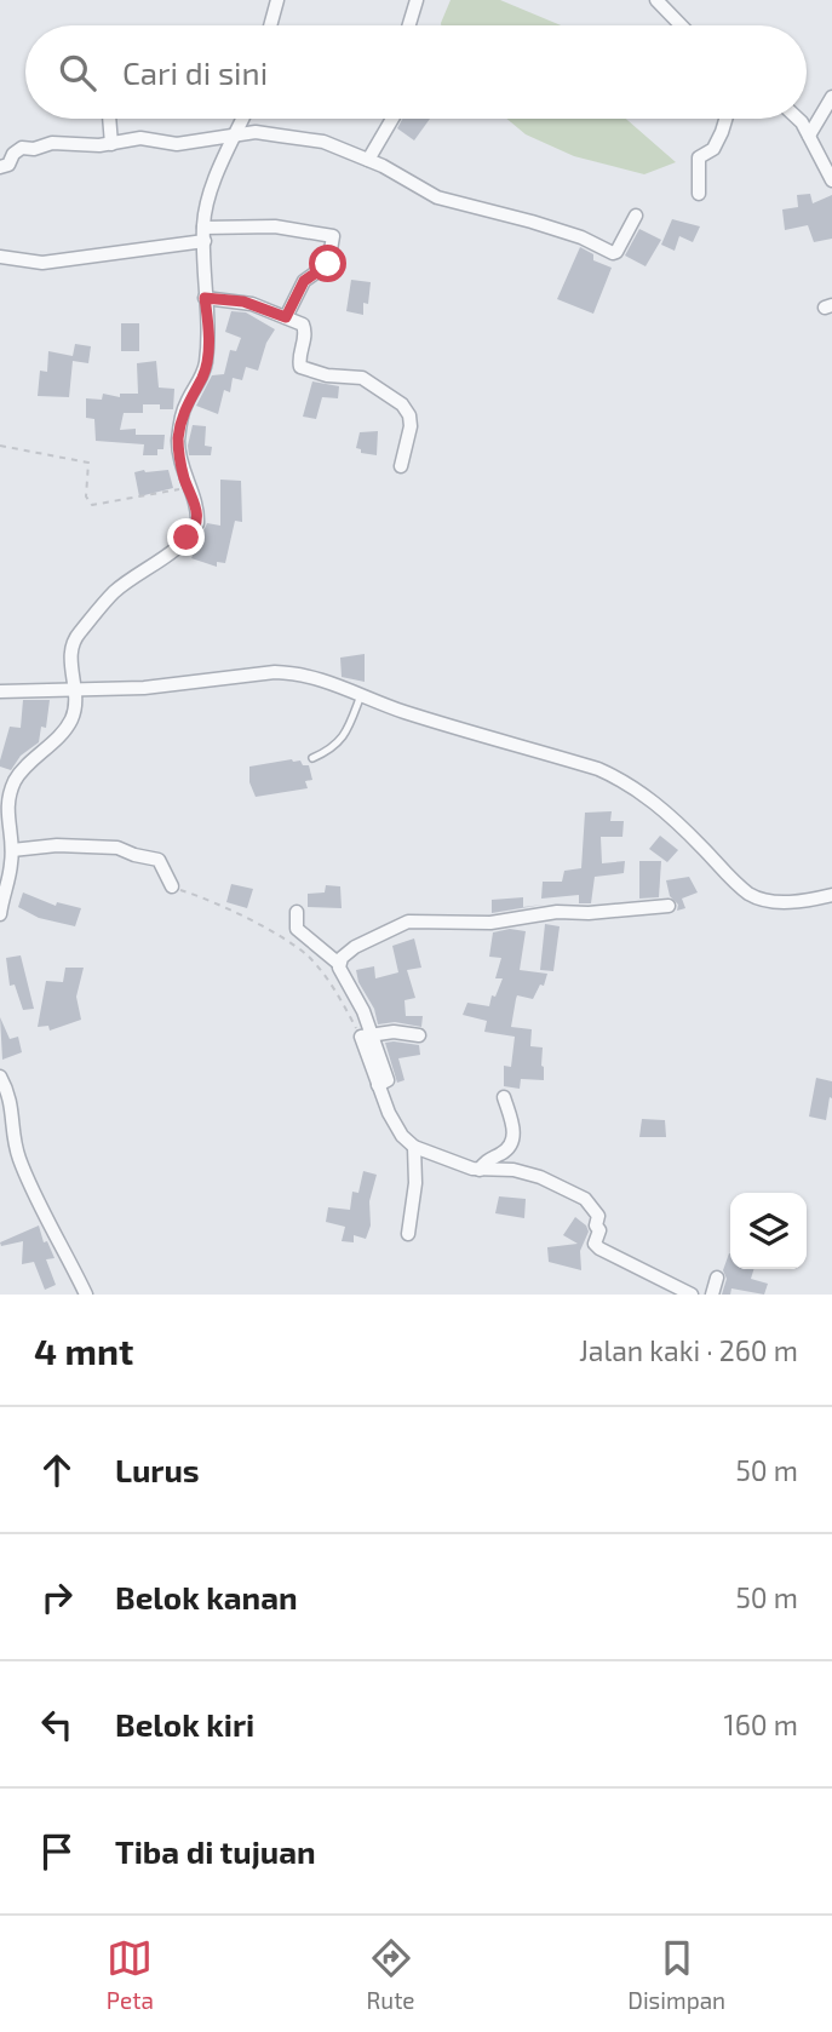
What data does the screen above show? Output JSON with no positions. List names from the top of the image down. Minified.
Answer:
{"page":{"search":"Cari di sini","heading":["4 mnt","Jalan kaki · 260 m"],"list":[["Lurus","50 m"],["Belok kanan","50 m"],["Belok kiri","160 m"],"Tiba di tujuan"],"nav":["Peta","Rute","Disimpan"]}}
